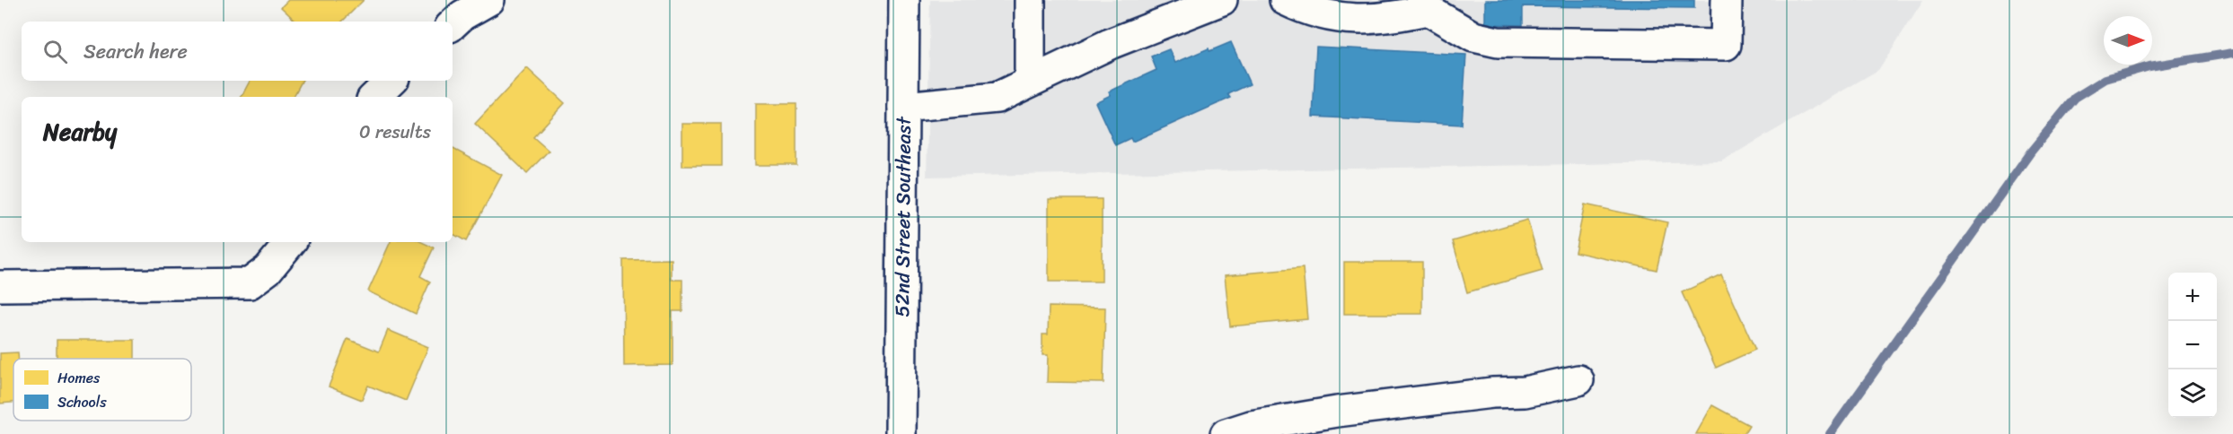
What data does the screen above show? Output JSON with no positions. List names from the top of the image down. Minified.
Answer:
{"streets":{"street":["52nd Street Southeast"]},"legend":["Homes","Schools"],"north":"right","page":{"search":"Search here","heading":["Nearby","0 results"],"map_buttons":["+","−"]}}
